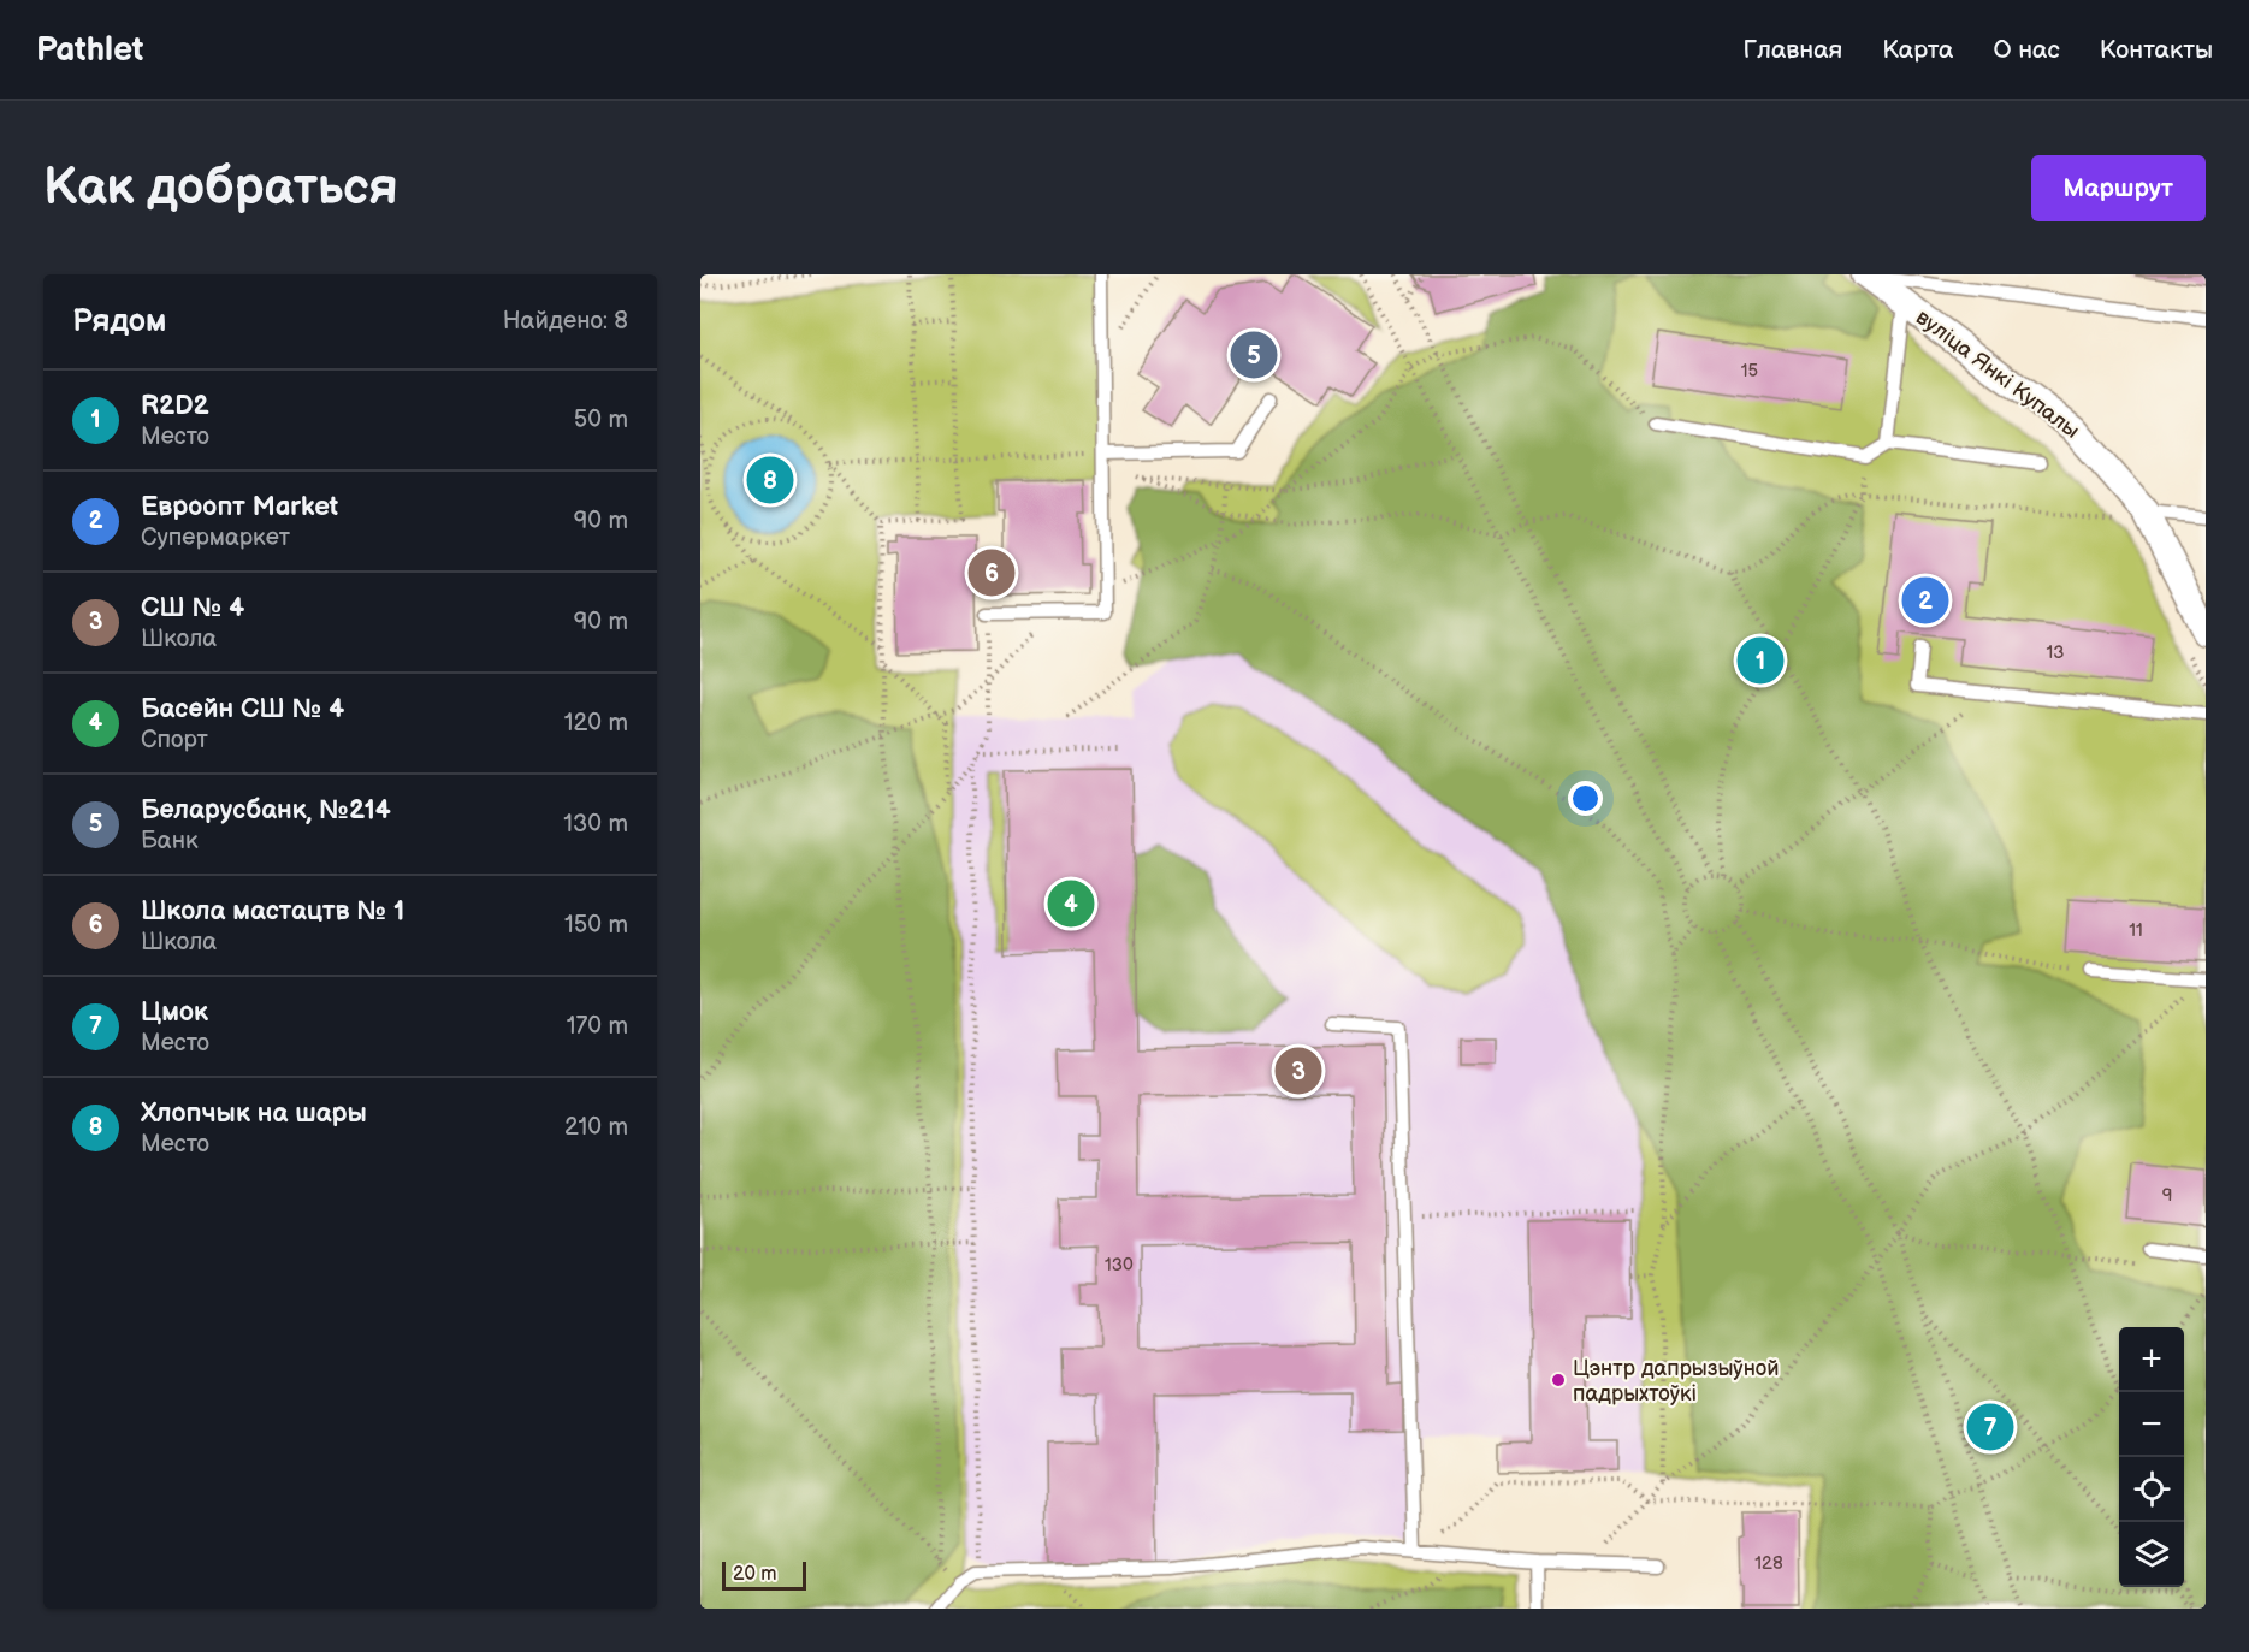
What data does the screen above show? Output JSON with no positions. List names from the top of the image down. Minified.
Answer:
{"streets":{"street":["вуліца Янкі Купалы"]},"places":["Цэнтр дапрызыўной падрыхтоўкі"],"house_numbers":["15","13","11","9","130","128"],"scale_bar":"20 m","page":{"header":"Pathlet","nav":["Главная","Карта","О нас","Контакты"],"buttons":"Маршрут","title":"Как добраться","heading":["Рядом","Найдено: 8"],"pins":["5","8","6","2","1","4","3","7"],"list":[{"mark":"1","name":"R2D2","note":"Место","value":"50 m"},{"mark":"2","name":"Евроопт Market","note":"Супермаркет","value":"90 m"},{"mark":"3","name":"СШ № 4","note":"Школа","value":"90 m"},{"mark":"4","name":"Басейн СШ № 4","note":"Спорт","value":"120 m"},{"mark":"5","name":"Беларусбанк, №214","note":"Банк","value":"130 m"},{"mark":"6","name":"Школа мастацтв № 1","note":"Школа","value":"150 m"},{"mark":"7","name":"Цмок","note":"Место","value":"170 m"},{"mark":"8","name":"Хлопчык на шары","note":"Место","value":"210 m"}],"map_buttons":["+","−"],"scale":"20 m"}}
